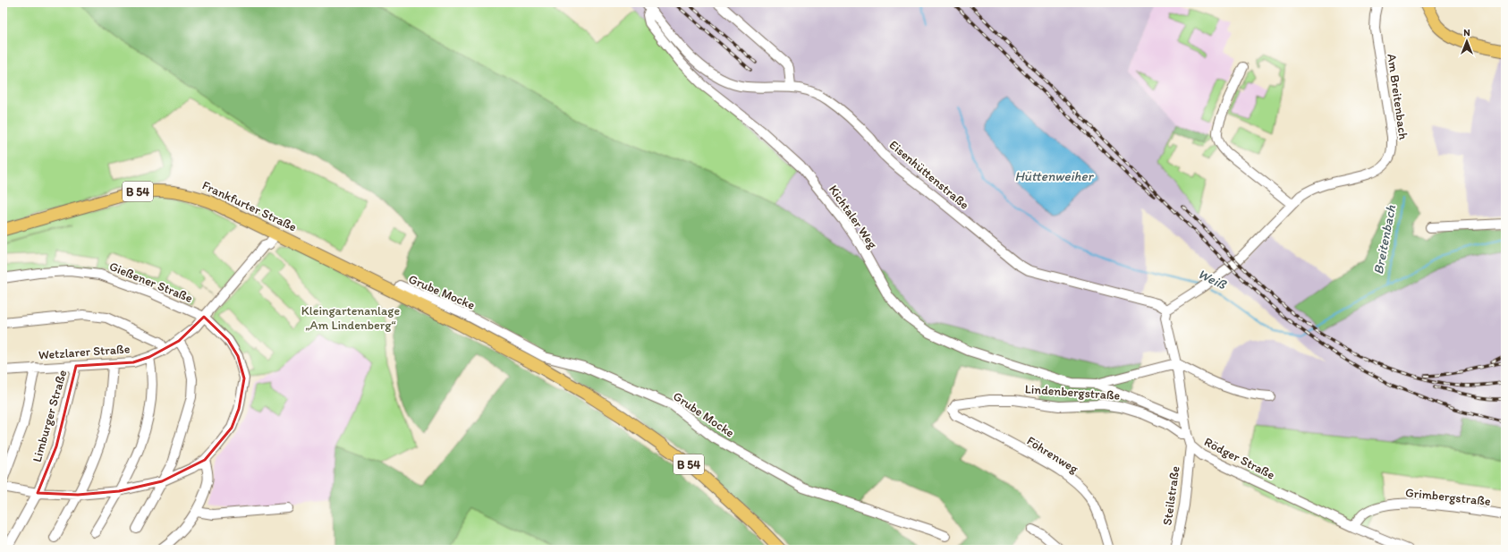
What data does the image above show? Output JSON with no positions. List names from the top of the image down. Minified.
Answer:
{"streets":{"main road":["B 54","Frankfurter Straße"],"street":["Am Breitenbach","Eisenhüttenstraße","Kichtaler Weg","Gießener Straße","Grube Mocke","Wetzlarer Straße","Lindenbergstraße","Limburger Straße","Föhrenweg","Rödger Straße","Steilstraße","Grimbergstraße"]},"crossings":[["Am Breitenbach","Eisenhüttenstraße"],["Am Breitenbach","Rödger Straße"],["Eisenhüttenstraße","Kichtaler Weg"],["Eisenhüttenstraße","Rödger Straße"],["Frankfurter Straße","Grube Mocke"],["Frankfurter Straße","Wetzlarer Straße"],["Kichtaler Weg","Rödger Straße"],["Gießener Straße","Wetzlarer Straße"],["Gießener Straße","Limburger Straße"],["Wetzlarer Straße","Limburger Straße"],["Lindenbergstraße","Föhrenweg"],["Lindenbergstraße","Rödger Straße"],["Rödger Straße","Steilstraße"],["Rödger Straße","Grimbergstraße"]],"water":["Hüttenweiher","Breitenbach","Weiß"],"parks":["Kleingartenanlage „Am Lindenberg“"],"north":"top"}
